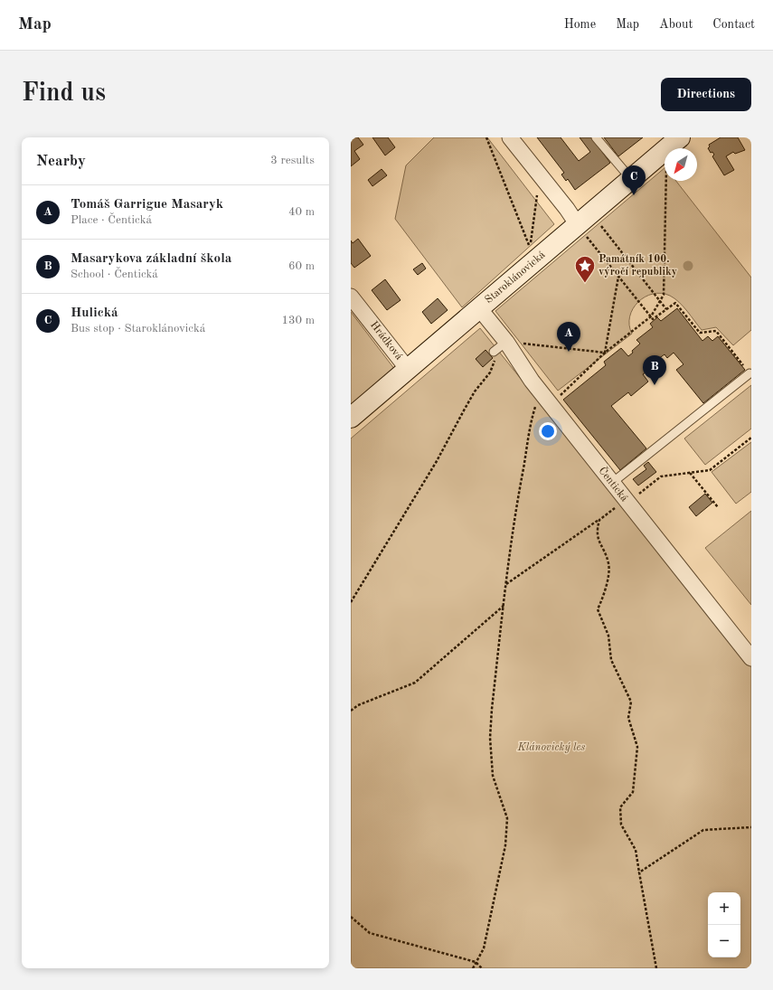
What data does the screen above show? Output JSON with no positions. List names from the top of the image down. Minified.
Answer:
{"streets":{"street":["Staroklánovická","Hrádková","Čentická"]},"crossings":[["Staroklánovická","Hrádková"],["Staroklánovická","Čentická"]],"parks":["Klánovický les"],"places":{"place":["Památník 100. výročí republiky"]},"north":"bottom left","page":{"header":"Map","nav":["Home","Map","About","Contact"],"buttons":"Directions","title":"Find us","heading":["Nearby","3 results"],"pins":["C","A","B"],"list":[{"mark":"A","name":"Tomáš Garrigue Masaryk","note":"Place · Čentická","value":"40 m"},{"mark":"B","name":"Masarykova základní škola","note":"School · Čentická","value":"60 m"},{"mark":"C","name":"Hulická","note":"Bus stop · Staroklánovická","value":"130 m"}],"map_buttons":["+","−"]}}
